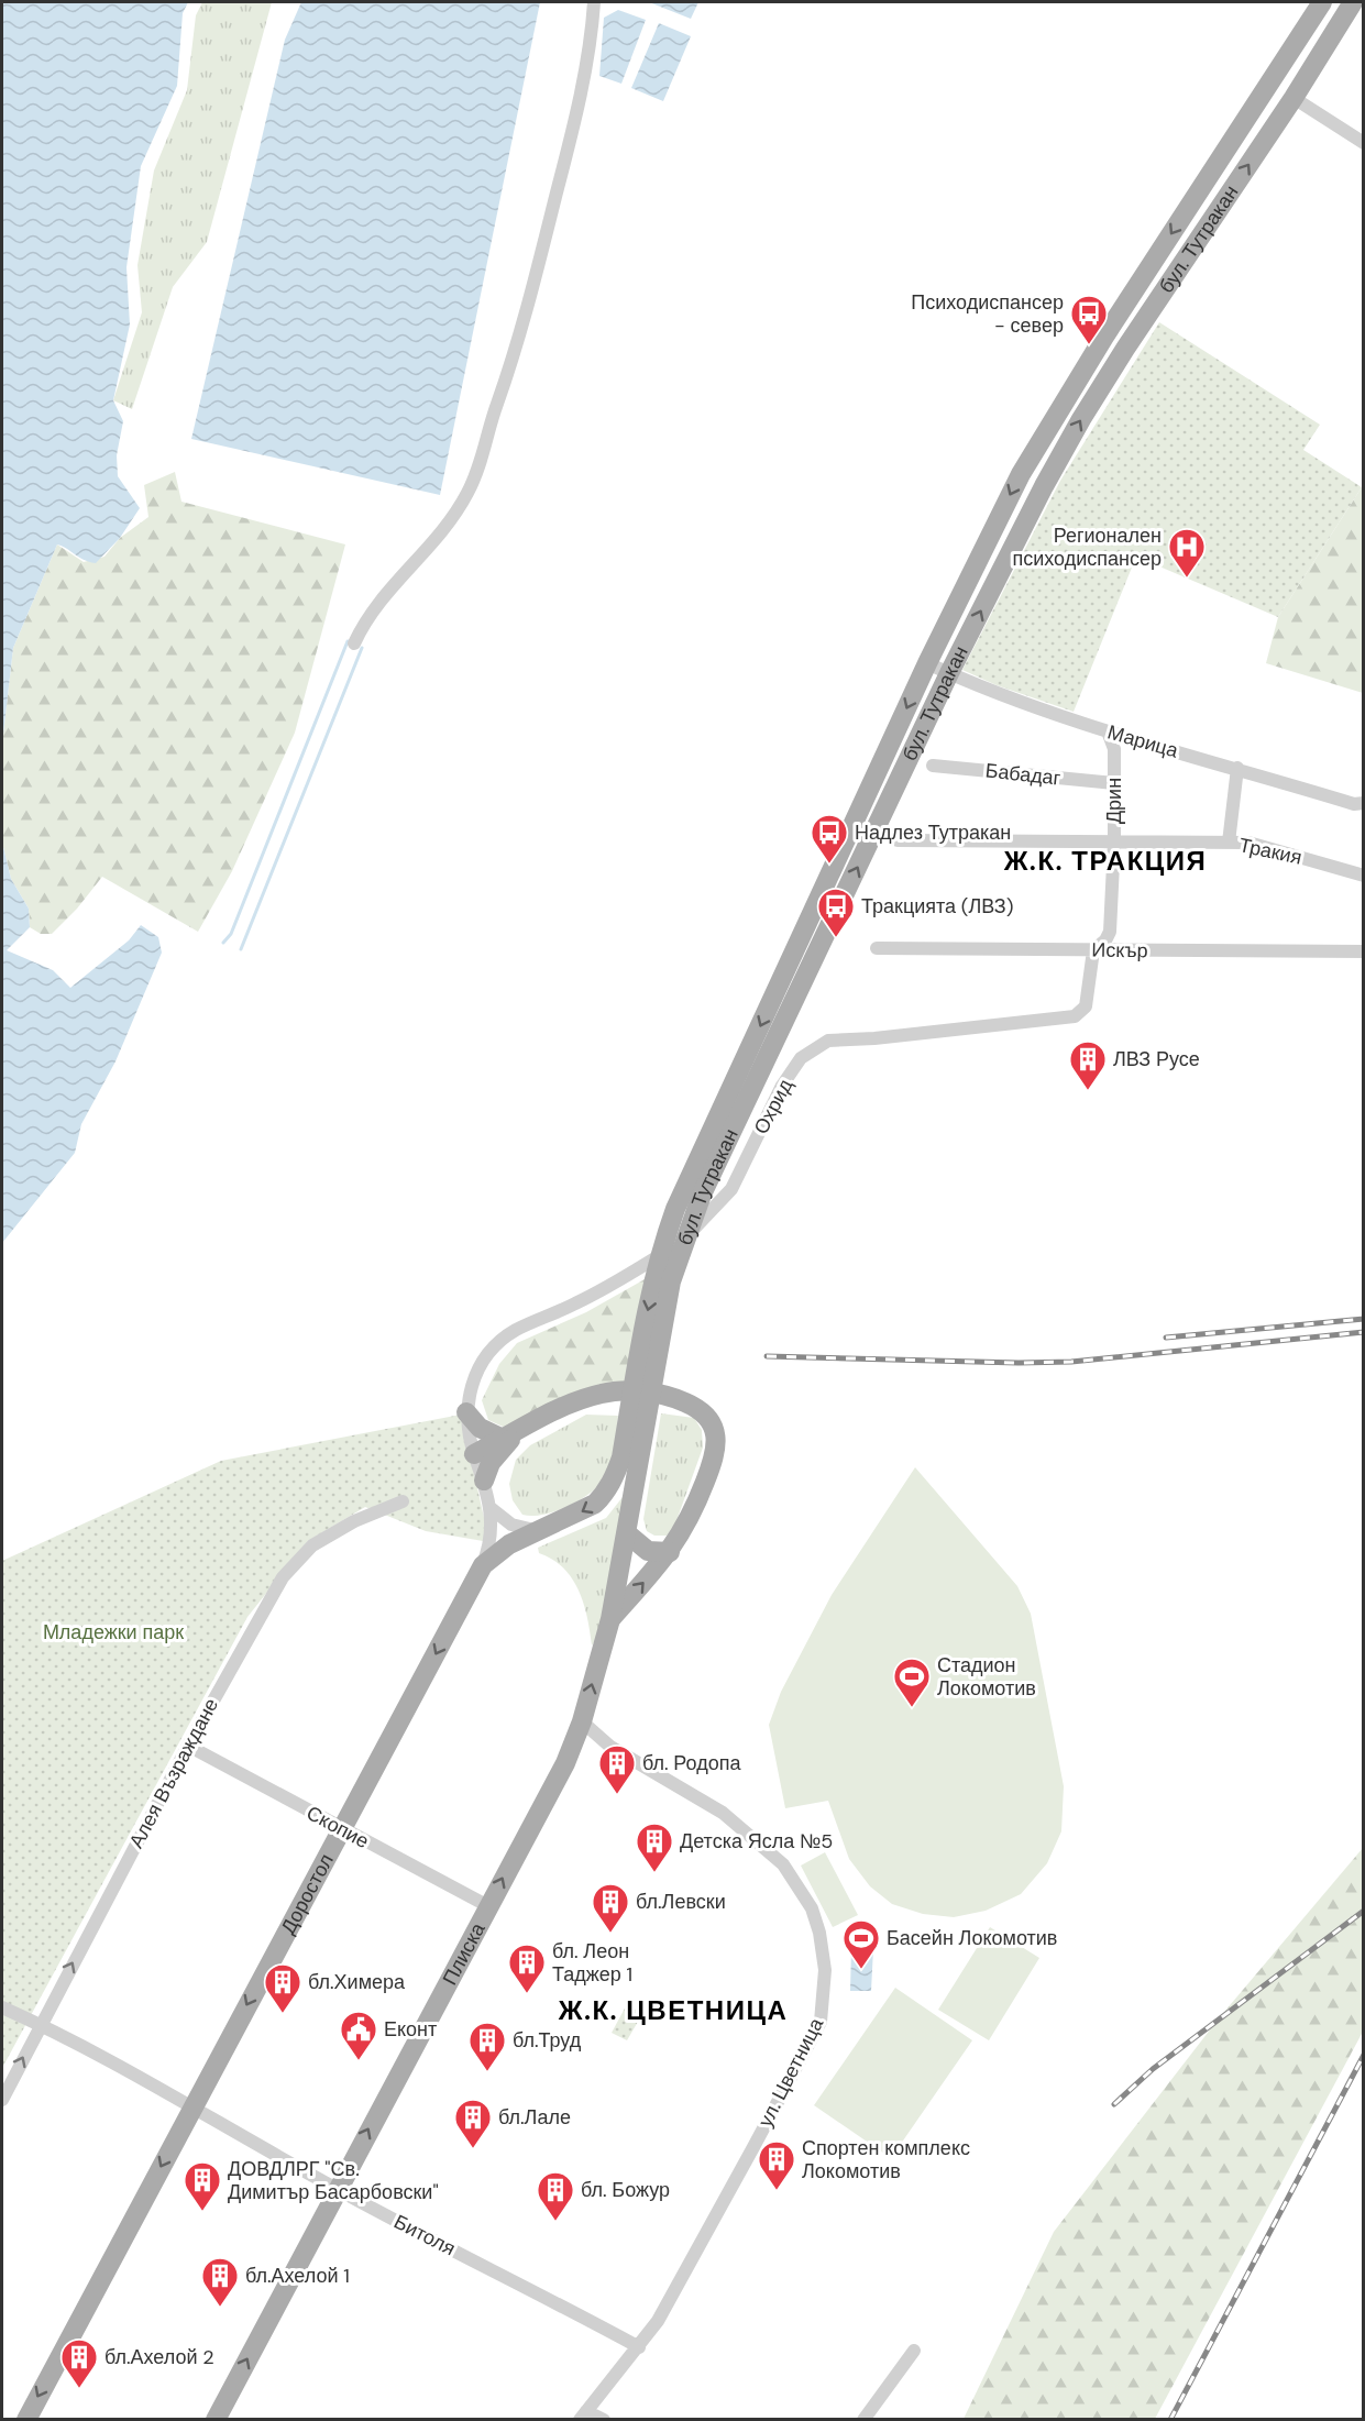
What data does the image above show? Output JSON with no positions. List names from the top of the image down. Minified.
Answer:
{"streets":{"main road":["бул. Тутракан","Доростол","Плиска"],"street":["Марица","Бабадаг","Дрин","Тракия","Искър","Охрид","Алея Възраждане","Скопие","ул. Цветница","Битоля"]},"crossings":[["бул. Тутракан","Марица"],["бул. Тутракан","Доростол"],["бул. Тутракан","Плиска"],["Марица","Дрин"],["Бабадаг","Дрин"],["Дрин","Тракия"],["Дрин","Искър"],["Дрин","Охрид"],["Охрид","Доростол"],["Алея Възраждане","Скопие"],["Алея Възраждане","Битоля"],["Скопие","Доростол"],["Скопие","Плиска"],["Доростол","Плиска"],["Доростол","Битоля"],["Плиска","ул. Цветница"],["Плиска","Битоля"],["ул. Цветница","Битоля"]],"one_way":["Алея Възраждане","Доростол","Плиска"],"districts":["Ж.К. ТРАКЦИЯ","Ж.К. ЦВЕТНИЦА"],"parks":["Младежки парк"],"places":{"bus stop":["Психодиспансер - север","Надлез Тутракан","Тракцията (ЛВЗ)"],"hospital":["Регионален психодиспансер"],"building":["ЛВЗ Русе","бл. Родопа","Детска Ясла №5","бл.Левски","бл. Леон Таджер 1","бл.Химера","бл.Труд","бл.Лале","Спортен комплекс Локомотив","ДОВДЛРГ \"Св. Димитър Басарбовски\"","бл. Божур","бл.Ахелой 1","бл.Ахелой 2"],"sports":["Стадион Локомотив","Басейн Локомотив"],"public building":["Еконт"]}}
